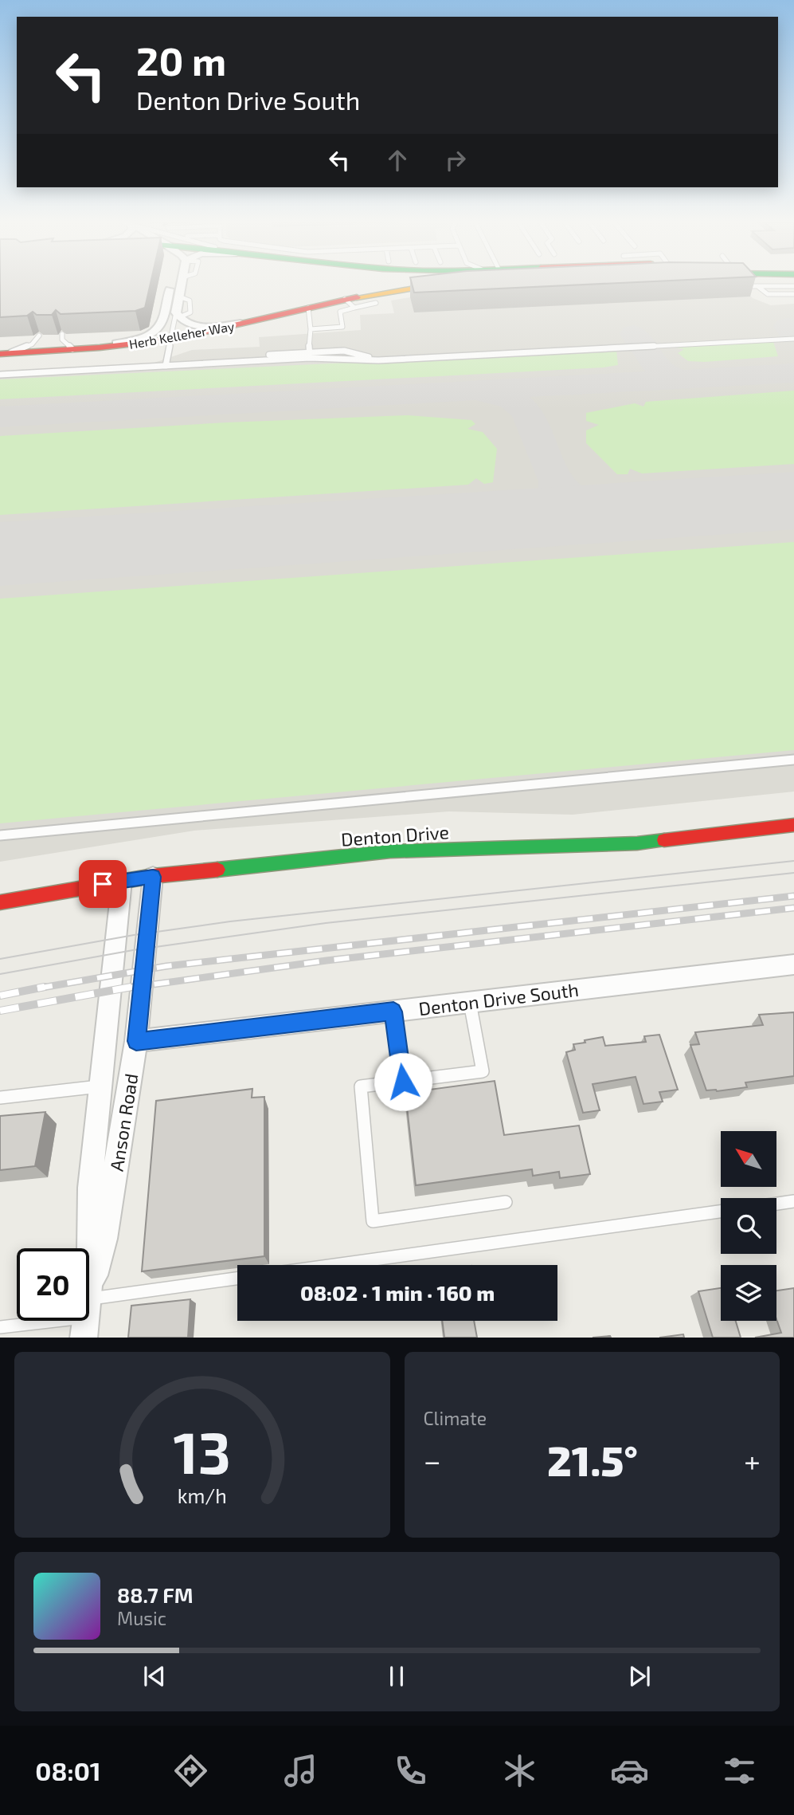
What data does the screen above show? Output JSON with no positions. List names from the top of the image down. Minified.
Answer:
{"streets":{"main road":["Herb Kelleher Way","Denton Drive"],"street":["Denton Drive South","Anson Road"]},"crossings":[["Denton Drive","Anson Road"],["Denton Drive South","Anson Road"]],"north":"top left","page":{"turn":["20 m","Denton Drive South"],"limit":"20","trip":"08:02 · 1 min · 160 m","tile":"Climate","heat":["−","21.5°","+"],"song":["88.7 FM","Music"],"tabs":"08:01","gauge":["13","km/h"]}}
